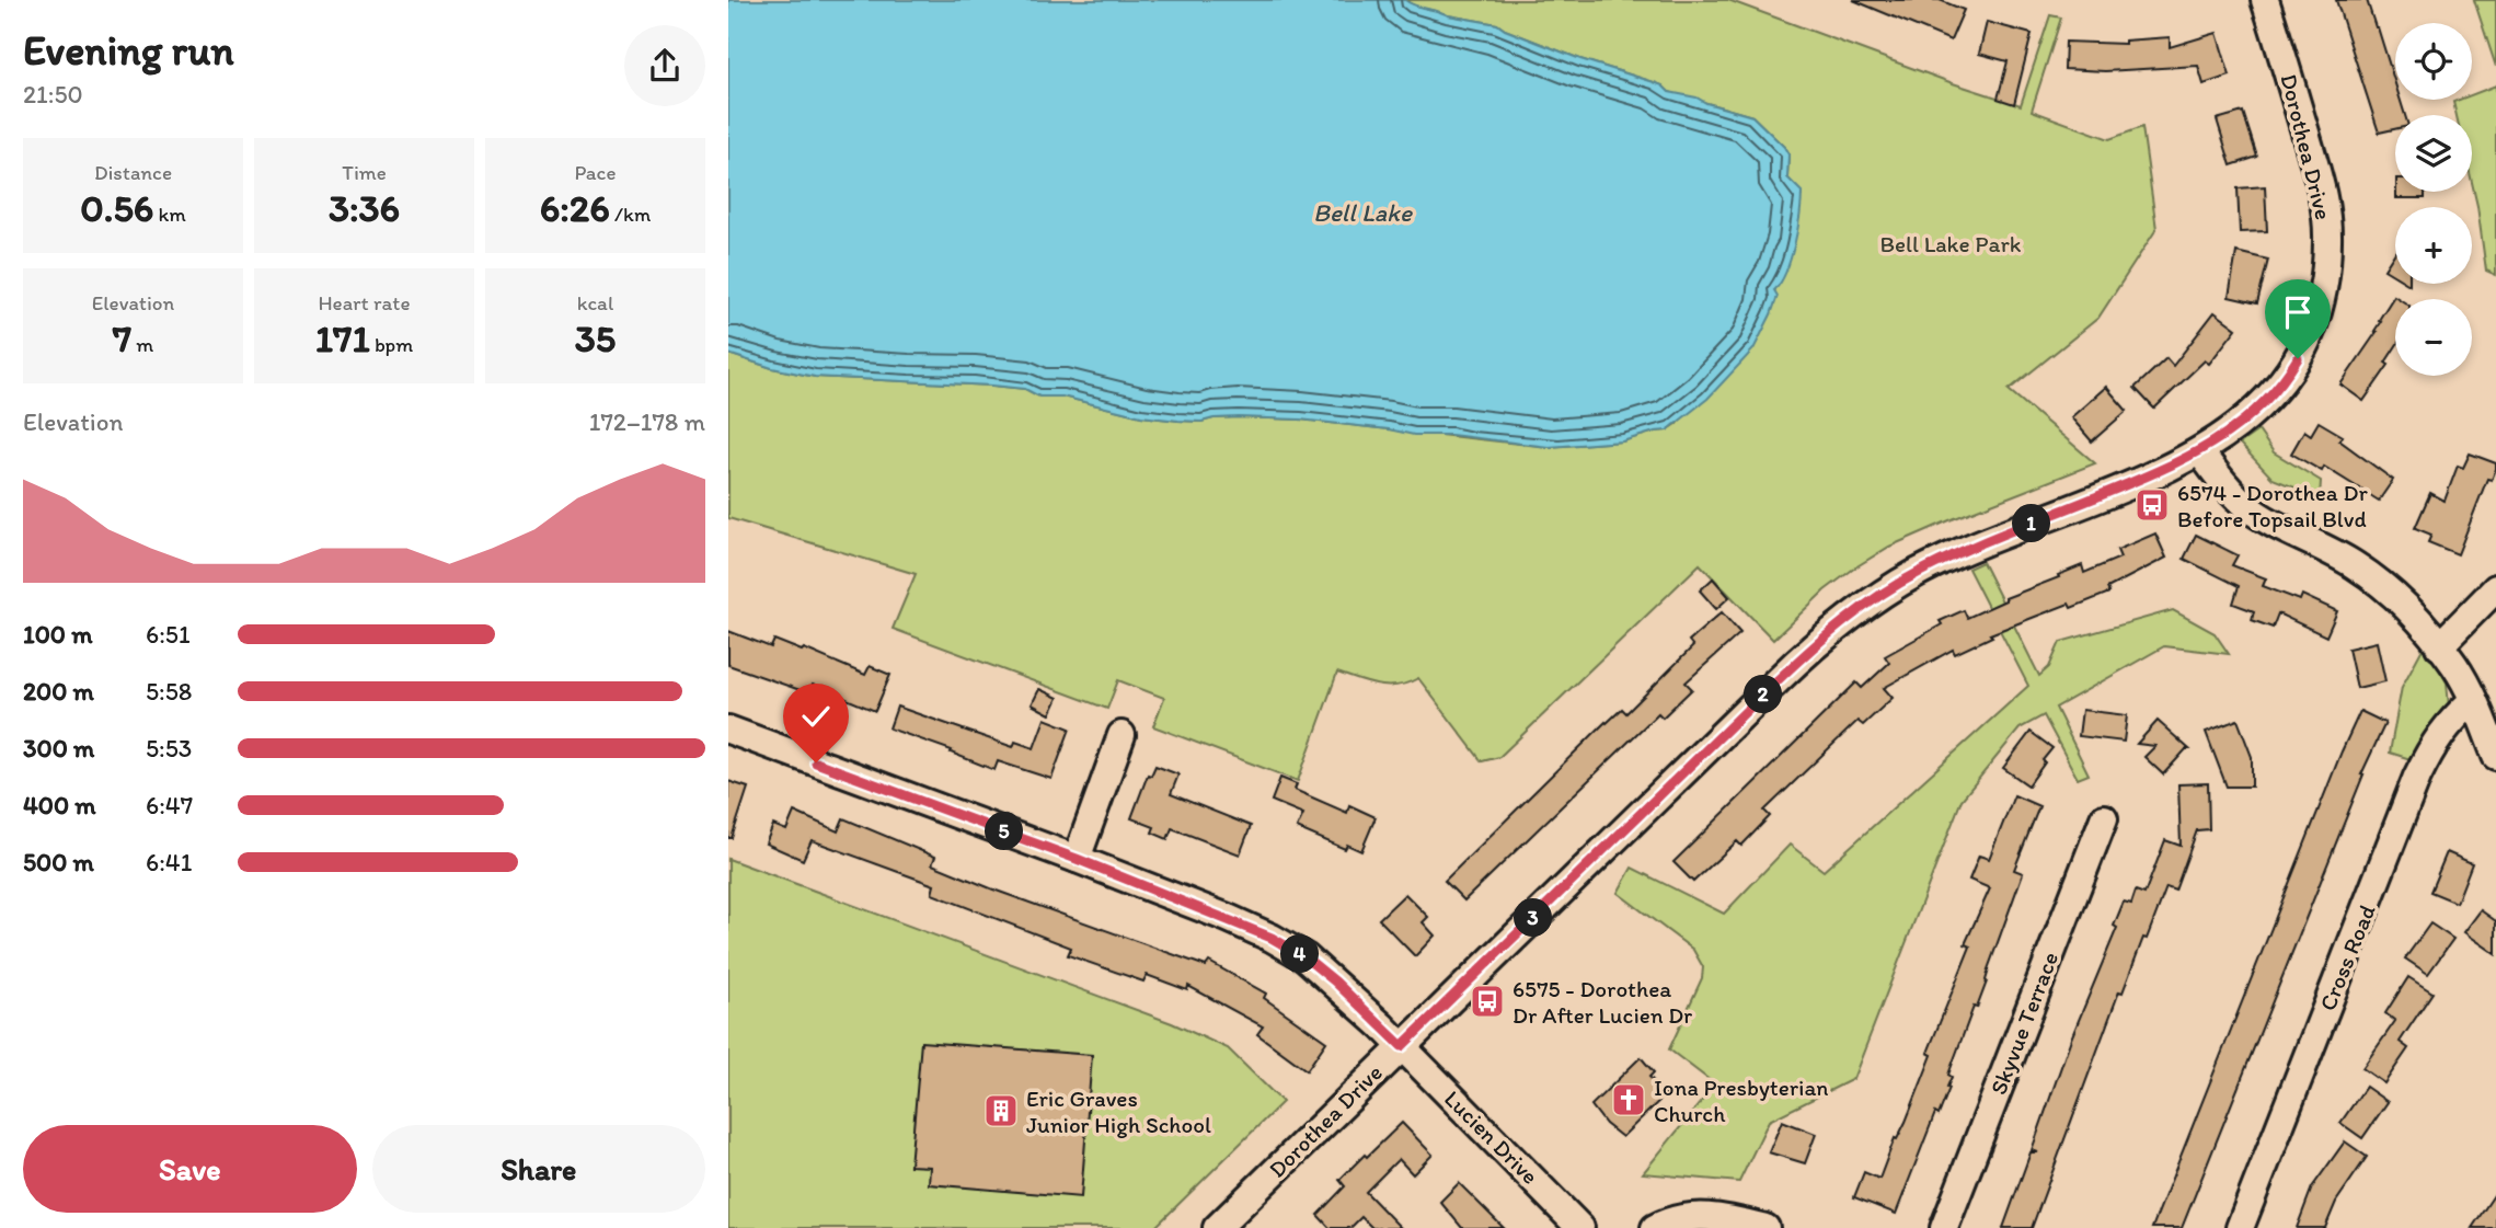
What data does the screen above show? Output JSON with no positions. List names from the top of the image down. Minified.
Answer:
{"streets":{"street":["Dorothea Drive","Cross Road","Skyvue Terrace","Lucien Drive"]},"crossings":[["Dorothea Drive","Lucien Drive"]],"water":["Bell Lake"],"parks":["Bell Lake Park"],"places":{"bus stop":["6574 - Dorothea Dr Before Topsail Blvd","6575 - Dorothea Dr After Lucien Dr"],"church":["Iona Presbyterian Church"],"building":["Eric Graves Junior High School"]},"page":{"heading":["Evening run","21:50"],"map_buttons":["+","−"],"stats":[["Distance","0.56 km"],["Time","3:36"],["Pace","6:26 /km"],["Elevation","7 m"],["Heart rate","171 bpm"],["kcal","35"]],"chart":["Elevation","172–178 m"],"pins":["1","2","5","3","4"],"list":[{"name":"100 m","note":"6:51"},{"name":"200 m","note":"5:58"},{"name":"300 m","note":"5:53"},{"name":"400 m","note":"6:47"},{"name":"500 m","note":"6:41"}],"buttons":["Save","Share"]}}
